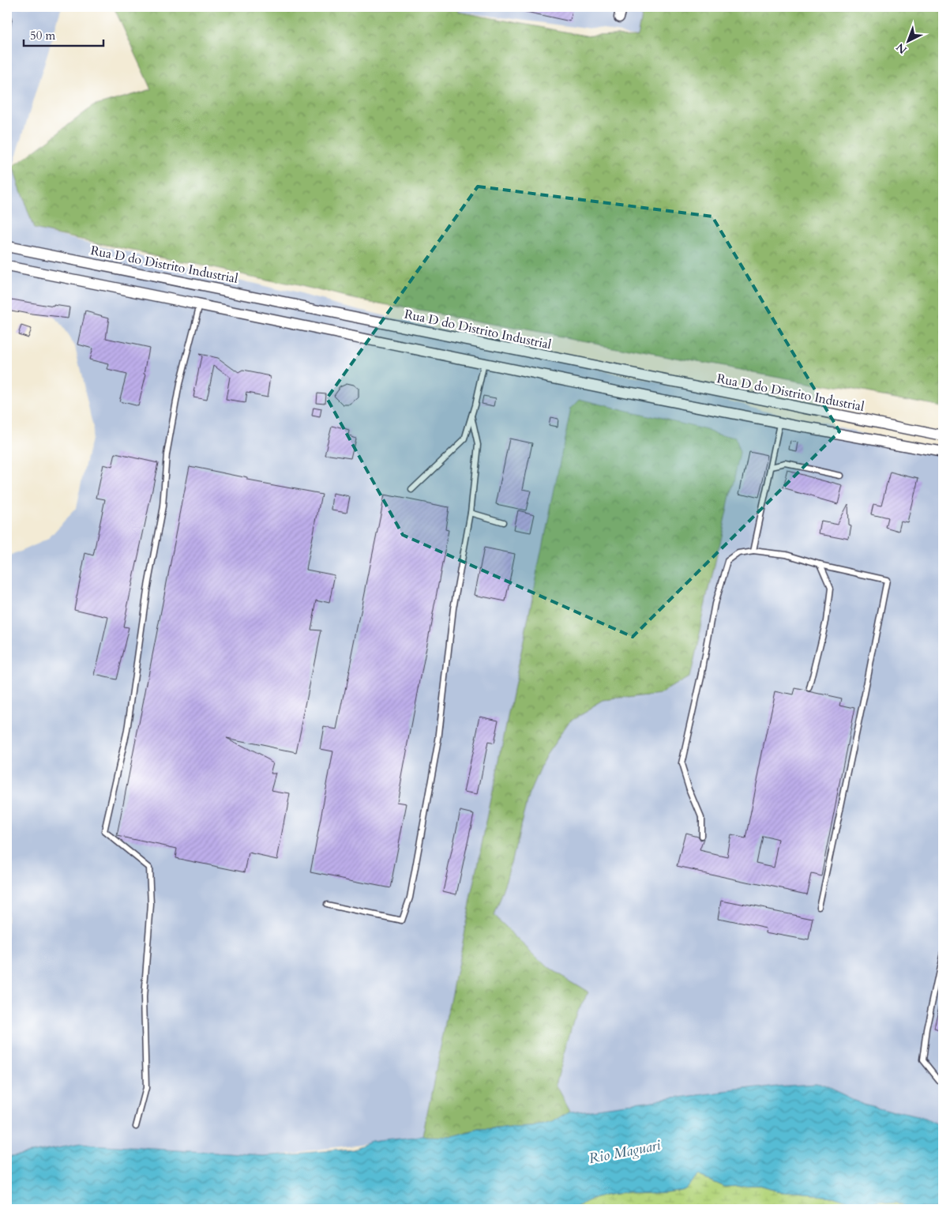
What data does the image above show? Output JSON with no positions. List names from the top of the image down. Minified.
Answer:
{"streets":{"street":["Rua D do Distrito Industrial"]},"water":["Rio Maguari"],"scale_bar":"50 m","north":"bottom left"}
